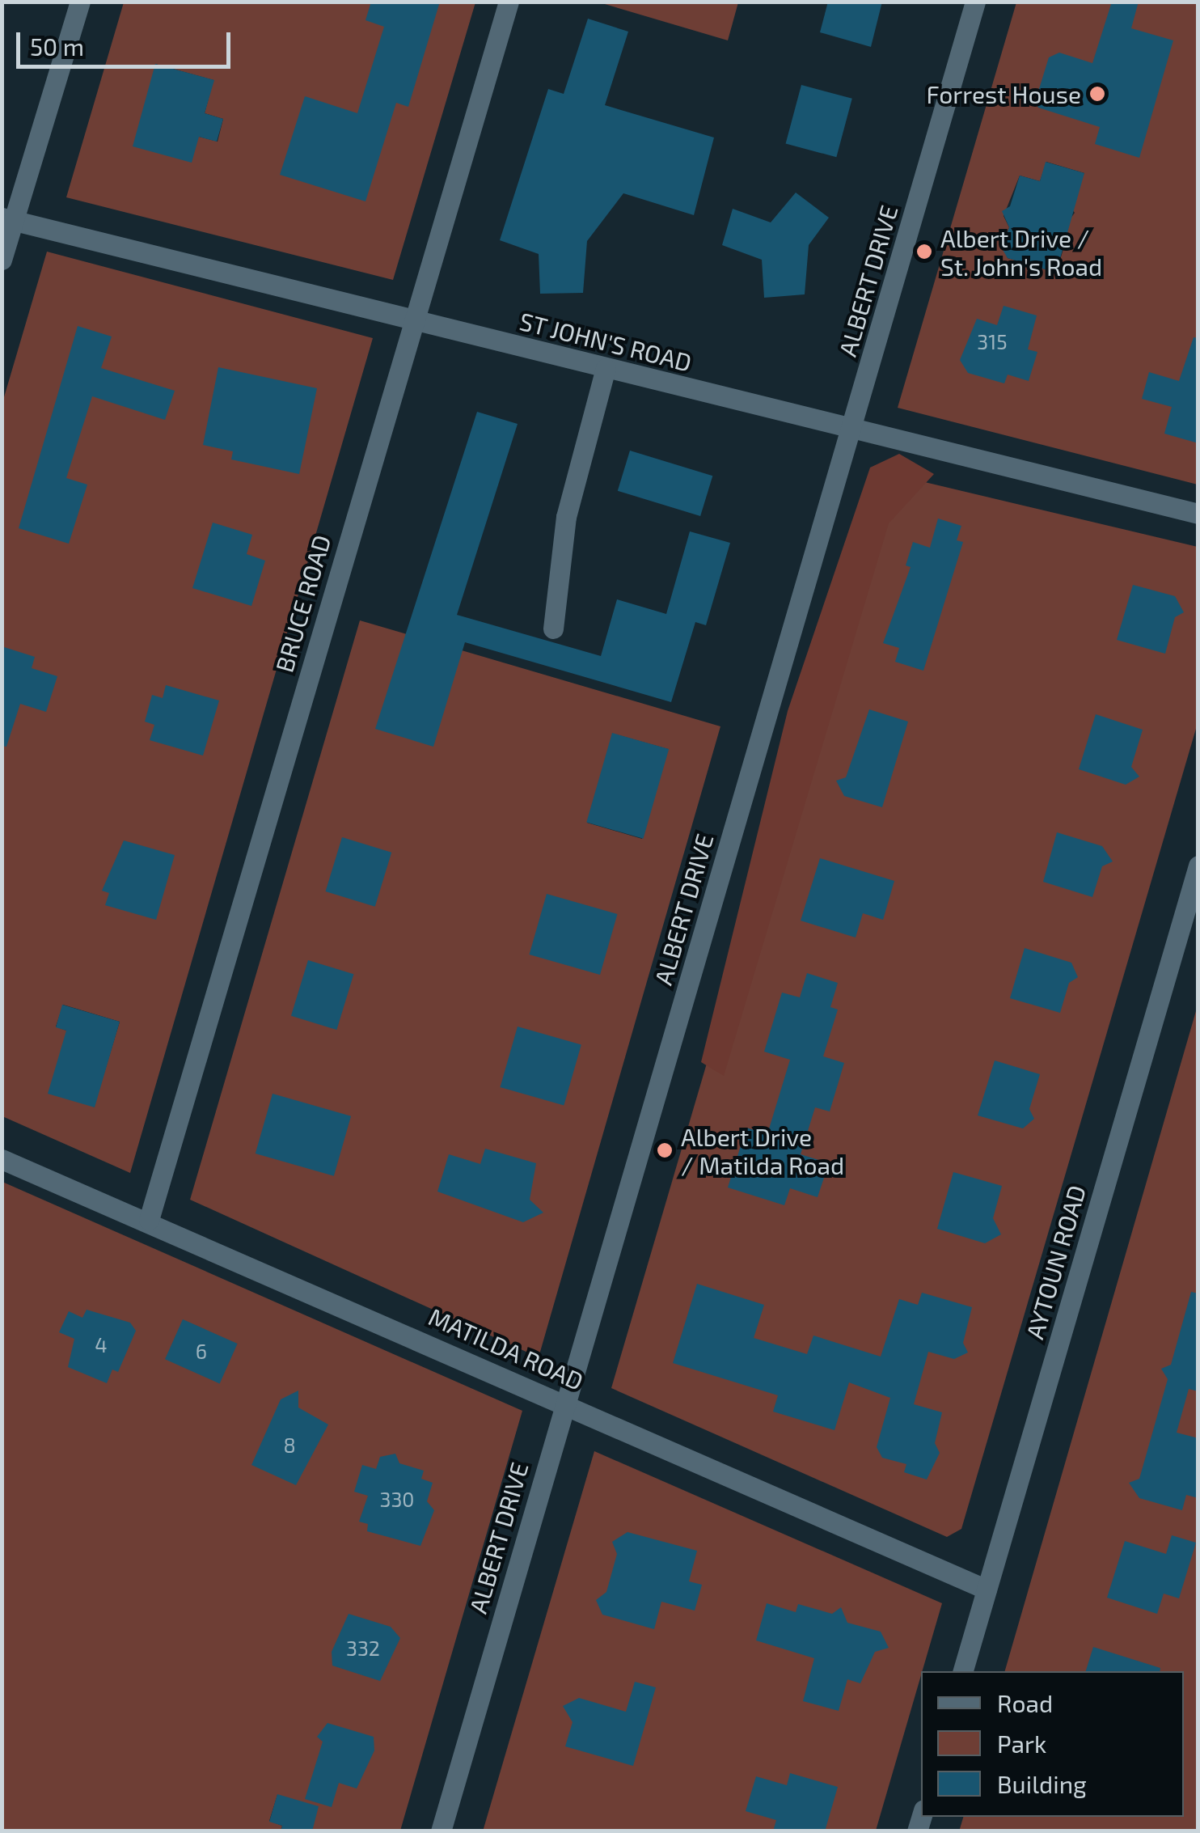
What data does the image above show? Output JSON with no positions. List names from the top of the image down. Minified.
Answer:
{"streets":{"street":["ALBERT DRIVE","ST JOHN'S ROAD","BRUCE ROAD","AYTOUN ROAD","MATILDA ROAD"]},"crossings":[["ALBERT DRIVE","ST JOHN'S ROAD"],["ALBERT DRIVE","MATILDA ROAD"],["ST JOHN'S ROAD","BRUCE ROAD"],["BRUCE ROAD","MATILDA ROAD"],["AYTOUN ROAD","MATILDA ROAD"]],"places":["Forrest House","Albert Drive / St. John's Road","Albert Drive / Matilda Road"],"house_numbers":["315","4","6","8","330","332"],"legend":["Road","Park","Building"],"scale_bar":"50 m"}
